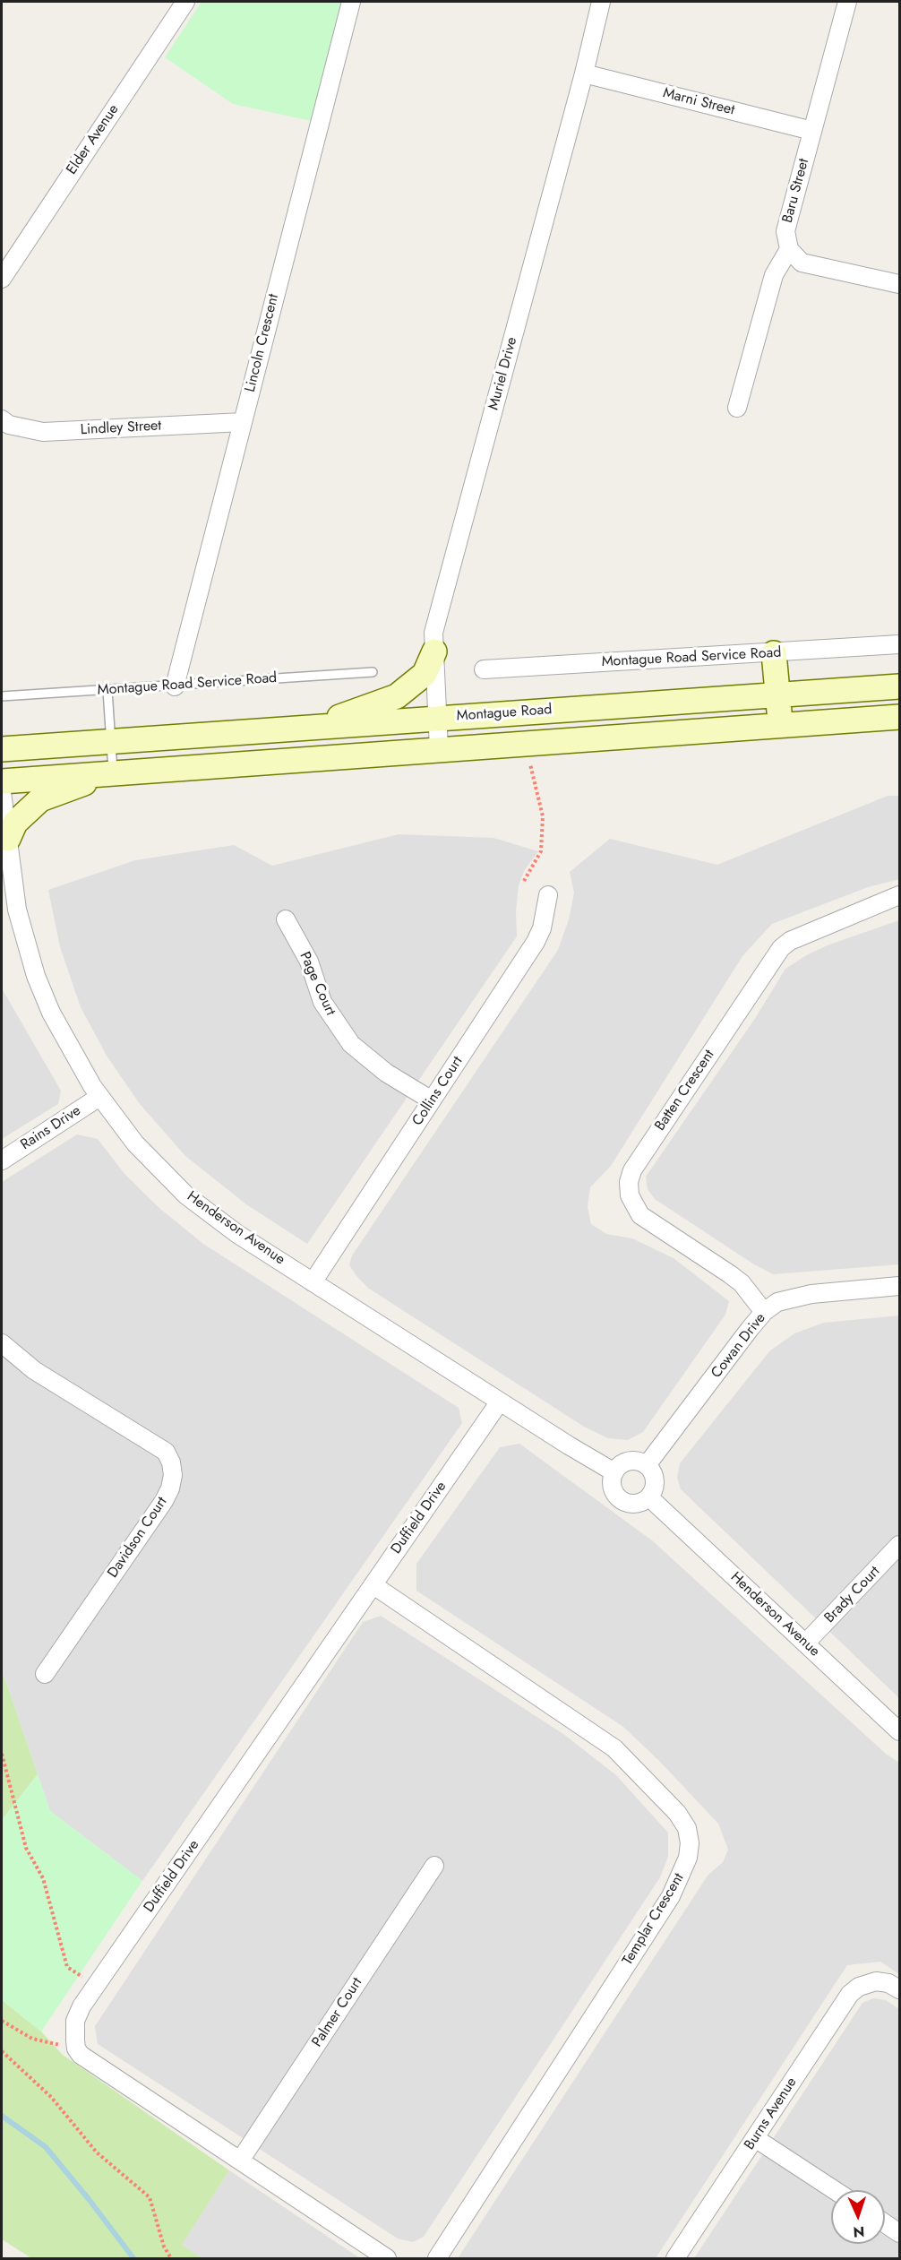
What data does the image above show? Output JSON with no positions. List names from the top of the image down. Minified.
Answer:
{"streets":{"main road":["Montague Road"],"street":["Marni Street","Elder Avenue","Baru Street","Lincoln Crescent","Muriel Drive","Lindley Street","Montague Road Service Road","Page Court","Batten Crescent","Collins Court","Rains Drive","Henderson Avenue","Cowan Drive","Duffield Drive","Davidson Court","Brady Court","Templar Crescent","Palmer Court","Burns Avenue"]},"crossings":[["Marni Street","Baru Street"],["Marni Street","Muriel Drive"],["Lincoln Crescent","Lindley Street"],["Lincoln Crescent","Montague Road Service Road"],["Muriel Drive","Montague Road"],["Page Court","Collins Court"],["Batten Crescent","Cowan Drive"],["Collins Court","Henderson Avenue"],["Rains Drive","Henderson Avenue"],["Henderson Avenue","Cowan Drive"],["Henderson Avenue","Duffield Drive"],["Henderson Avenue","Brady Court"],["Duffield Drive","Templar Crescent"]],"north":"bottom"}
